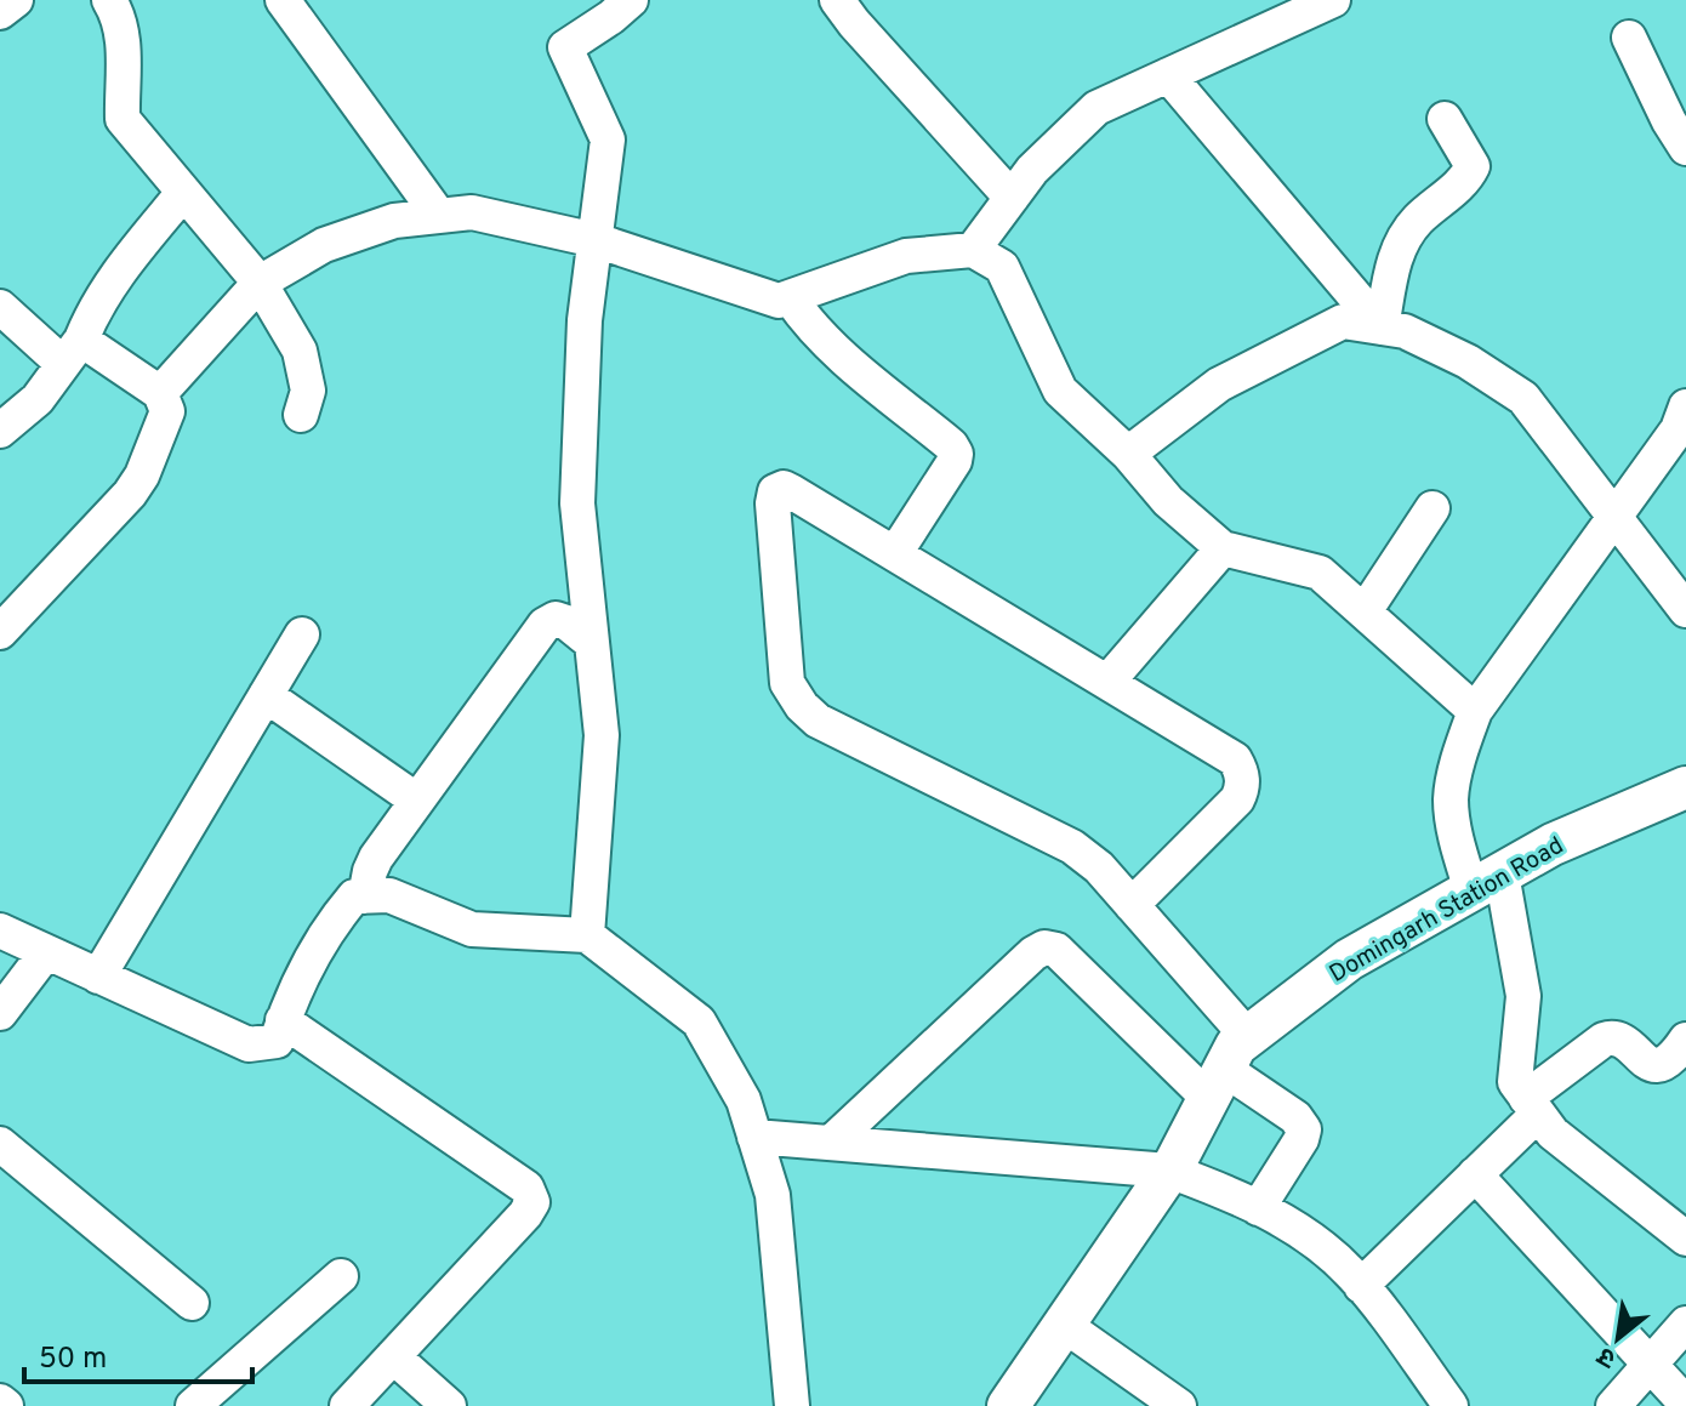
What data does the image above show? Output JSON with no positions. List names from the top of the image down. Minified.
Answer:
{"streets":{"street":["Domingarh Station Road"]},"scale_bar":"50 m","north":"bottom left"}
